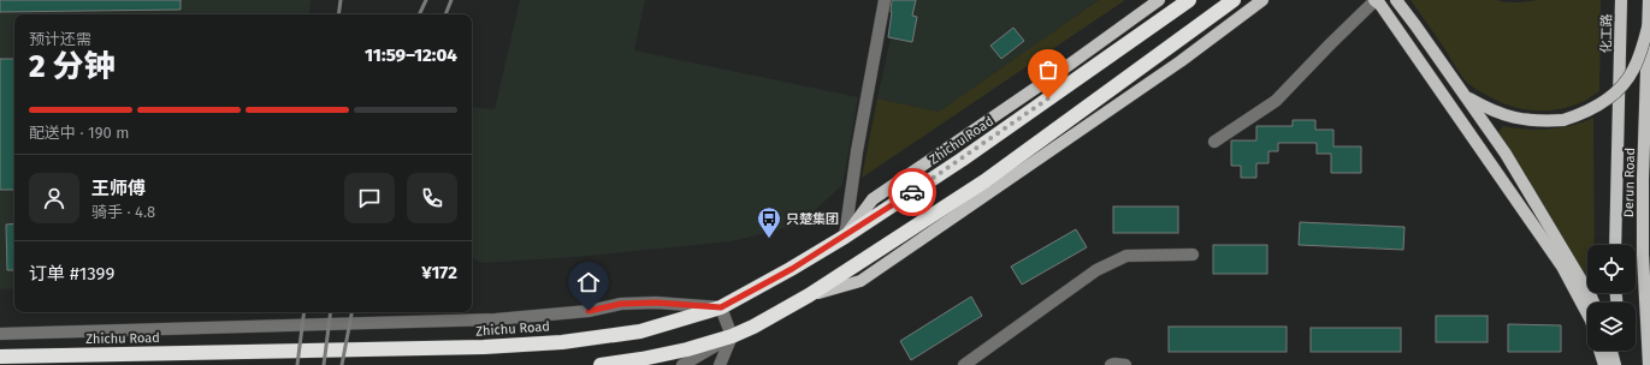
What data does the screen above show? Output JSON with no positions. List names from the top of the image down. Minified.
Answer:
{"streets":{"highway":["Zhichu Road"],"main road":["化工路","Derun Road"]},"crossings":[["化工路","Derun Road"]],"places":{"bus stop":["只楚集团"]},"page":{"heading":["2 分钟","预计还需","11:59–12:04"],"panel":["王师傅","骑手 · 4.8","订单 #1399","¥172"],"bar":"配送中 · 190 m"}}
